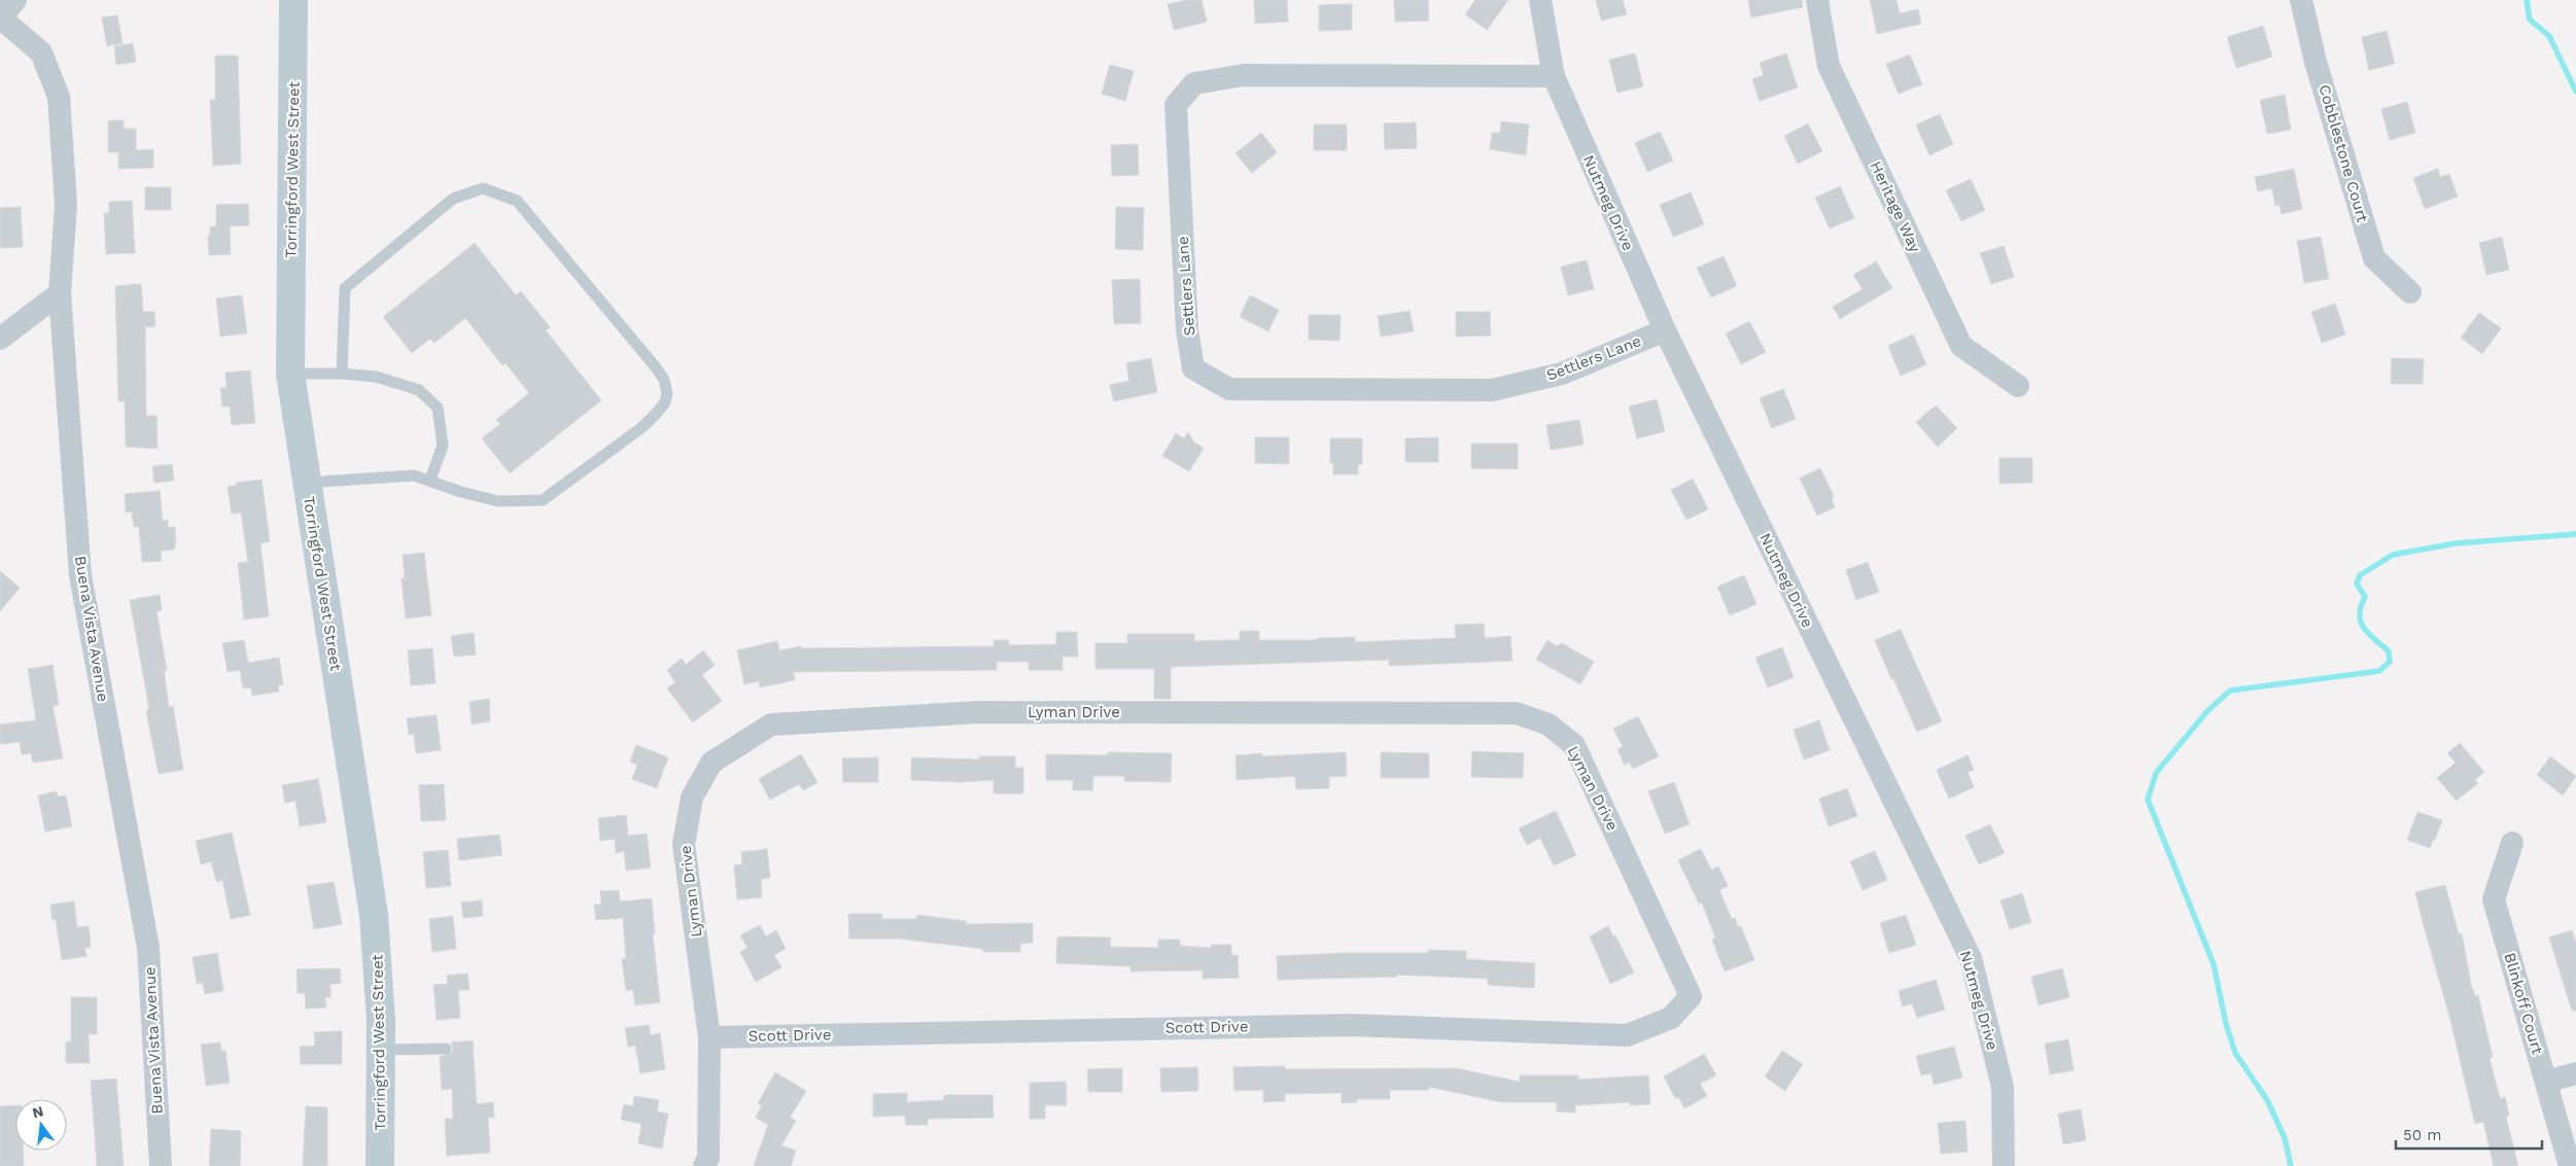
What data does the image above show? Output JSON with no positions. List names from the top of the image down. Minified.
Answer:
{"streets":{"main road":["Torringford West Street"],"street":["Cobblestone Court","Nutmeg Drive","Heritage Way","Settlers Lane","Buena Vista Avenue","Lyman Drive","Blinkoff Court","Scott Drive"]},"crossings":[["Nutmeg Drive","Settlers Lane"],["Lyman Drive","Scott Drive"]],"scale_bar":"50 m","north":"top"}
